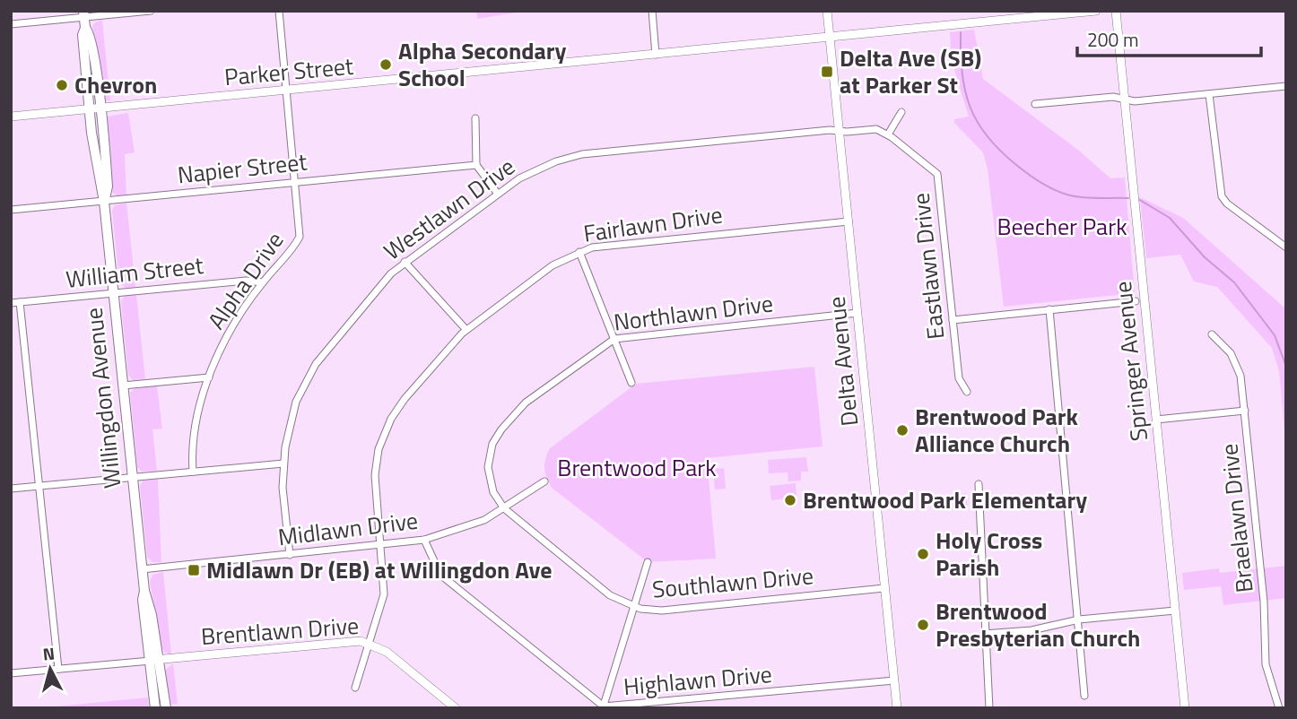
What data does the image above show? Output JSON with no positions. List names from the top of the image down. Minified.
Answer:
{"streets":{"main road":["Willingdon Avenue"],"street":["Parker Street","Napier Street","Westlawn Drive","Fairlawn Drive","Eastlawn Drive","William Street","Alpha Drive","Northlawn Drive","Delta Avenue","Springer Avenue","Braelawn Drive","Midlawn Drive","Southlawn Drive","Brentlawn Drive","Highlawn Drive"]},"crossings":[["Parker Street","Alpha Drive"],["Parker Street","Delta Avenue"],["Parker Street","Willingdon Avenue"],["Napier Street","Alpha Drive"],["Napier Street","Willingdon Avenue"],["Westlawn Drive","Delta Avenue"],["Westlawn Drive","Midlawn Drive"],["Fairlawn Drive","Delta Avenue"],["Fairlawn Drive","Midlawn Drive"],["Fairlawn Drive","Brentlawn Drive"],["William Street","Alpha Drive"],["William Street","Willingdon Avenue"],["Northlawn Drive","Delta Avenue"],["Northlawn Drive","Midlawn Drive"],["Northlawn Drive","Southlawn Drive"],["Delta Avenue","Southlawn Drive"],["Delta Avenue","Highlawn Drive"],["Springer Avenue","Braelawn Drive"],["Willingdon Avenue","Midlawn Drive"],["Willingdon Avenue","Brentlawn Drive"],["Midlawn Drive","Southlawn Drive"],["Midlawn Drive","Highlawn Drive"]],"parks":["Beecher Park","Brentwood Park"],"places":{"other":["Alpha Secondary School","Chevron","Brentwood Park Alliance Church","Brentwood Park Elementary","Holy Cross Parish","Brentwood Presbyterian Church"],"transit":["Delta Ave (SB) at Parker St","Midlawn Dr (EB) at Willingdon Ave"]},"scale_bar":"200 m","north":"top"}
